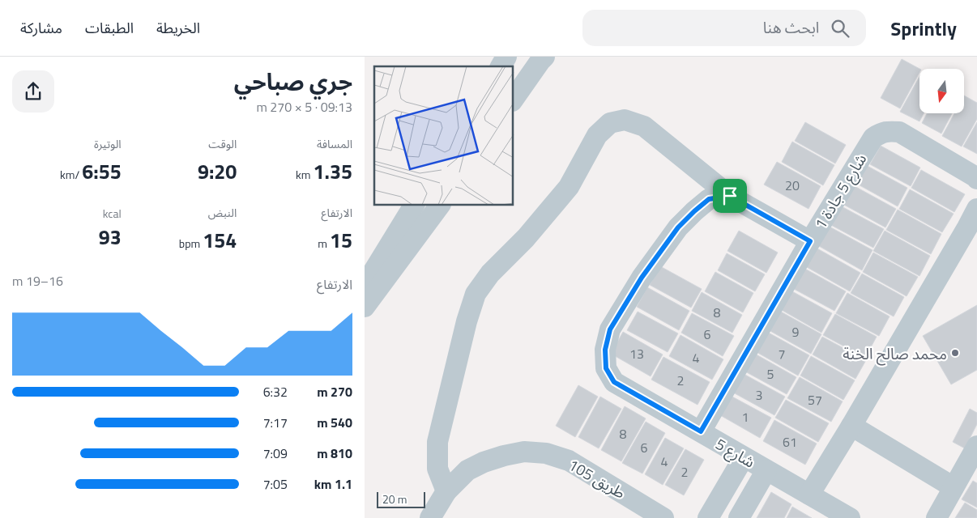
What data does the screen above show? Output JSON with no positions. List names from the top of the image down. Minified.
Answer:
{"streets":{"street":["شارع 5 جادة 1","شارع 5","طريق 105"]},"crossings":[["شارع 5 جادة 1","شارع 5"]],"places":["محمد صالح الخنة"],"house_numbers":["20","8","9","6","13","7","4","5","2","3","57","1","8","61","6","4","2"],"scale_bar":"20 m","north":"bottom","page":{"header":"Sprintly","search":"ابحث هنا","nav":["الخريطة","الطبقات","مشاركة"],"heading":["جري صباحي","09:13 · 5 × 270 m"],"stats":[["المسافة","1.35 km"],["الوقت","9:20"],["الوتيرة","6:55 /km"],["الارتفاع","15 m"],["النبض","154 bpm"],["kcal","93"]],"chart":["الارتفاع","16–19 m"],"list":[{"name":"270 m","note":"6:32"},{"name":"540 m","note":"7:17"},{"name":"810 m","note":"7:09"},{"name":"1.1 km","note":"7:05"}],"scale":"20 m"}}
